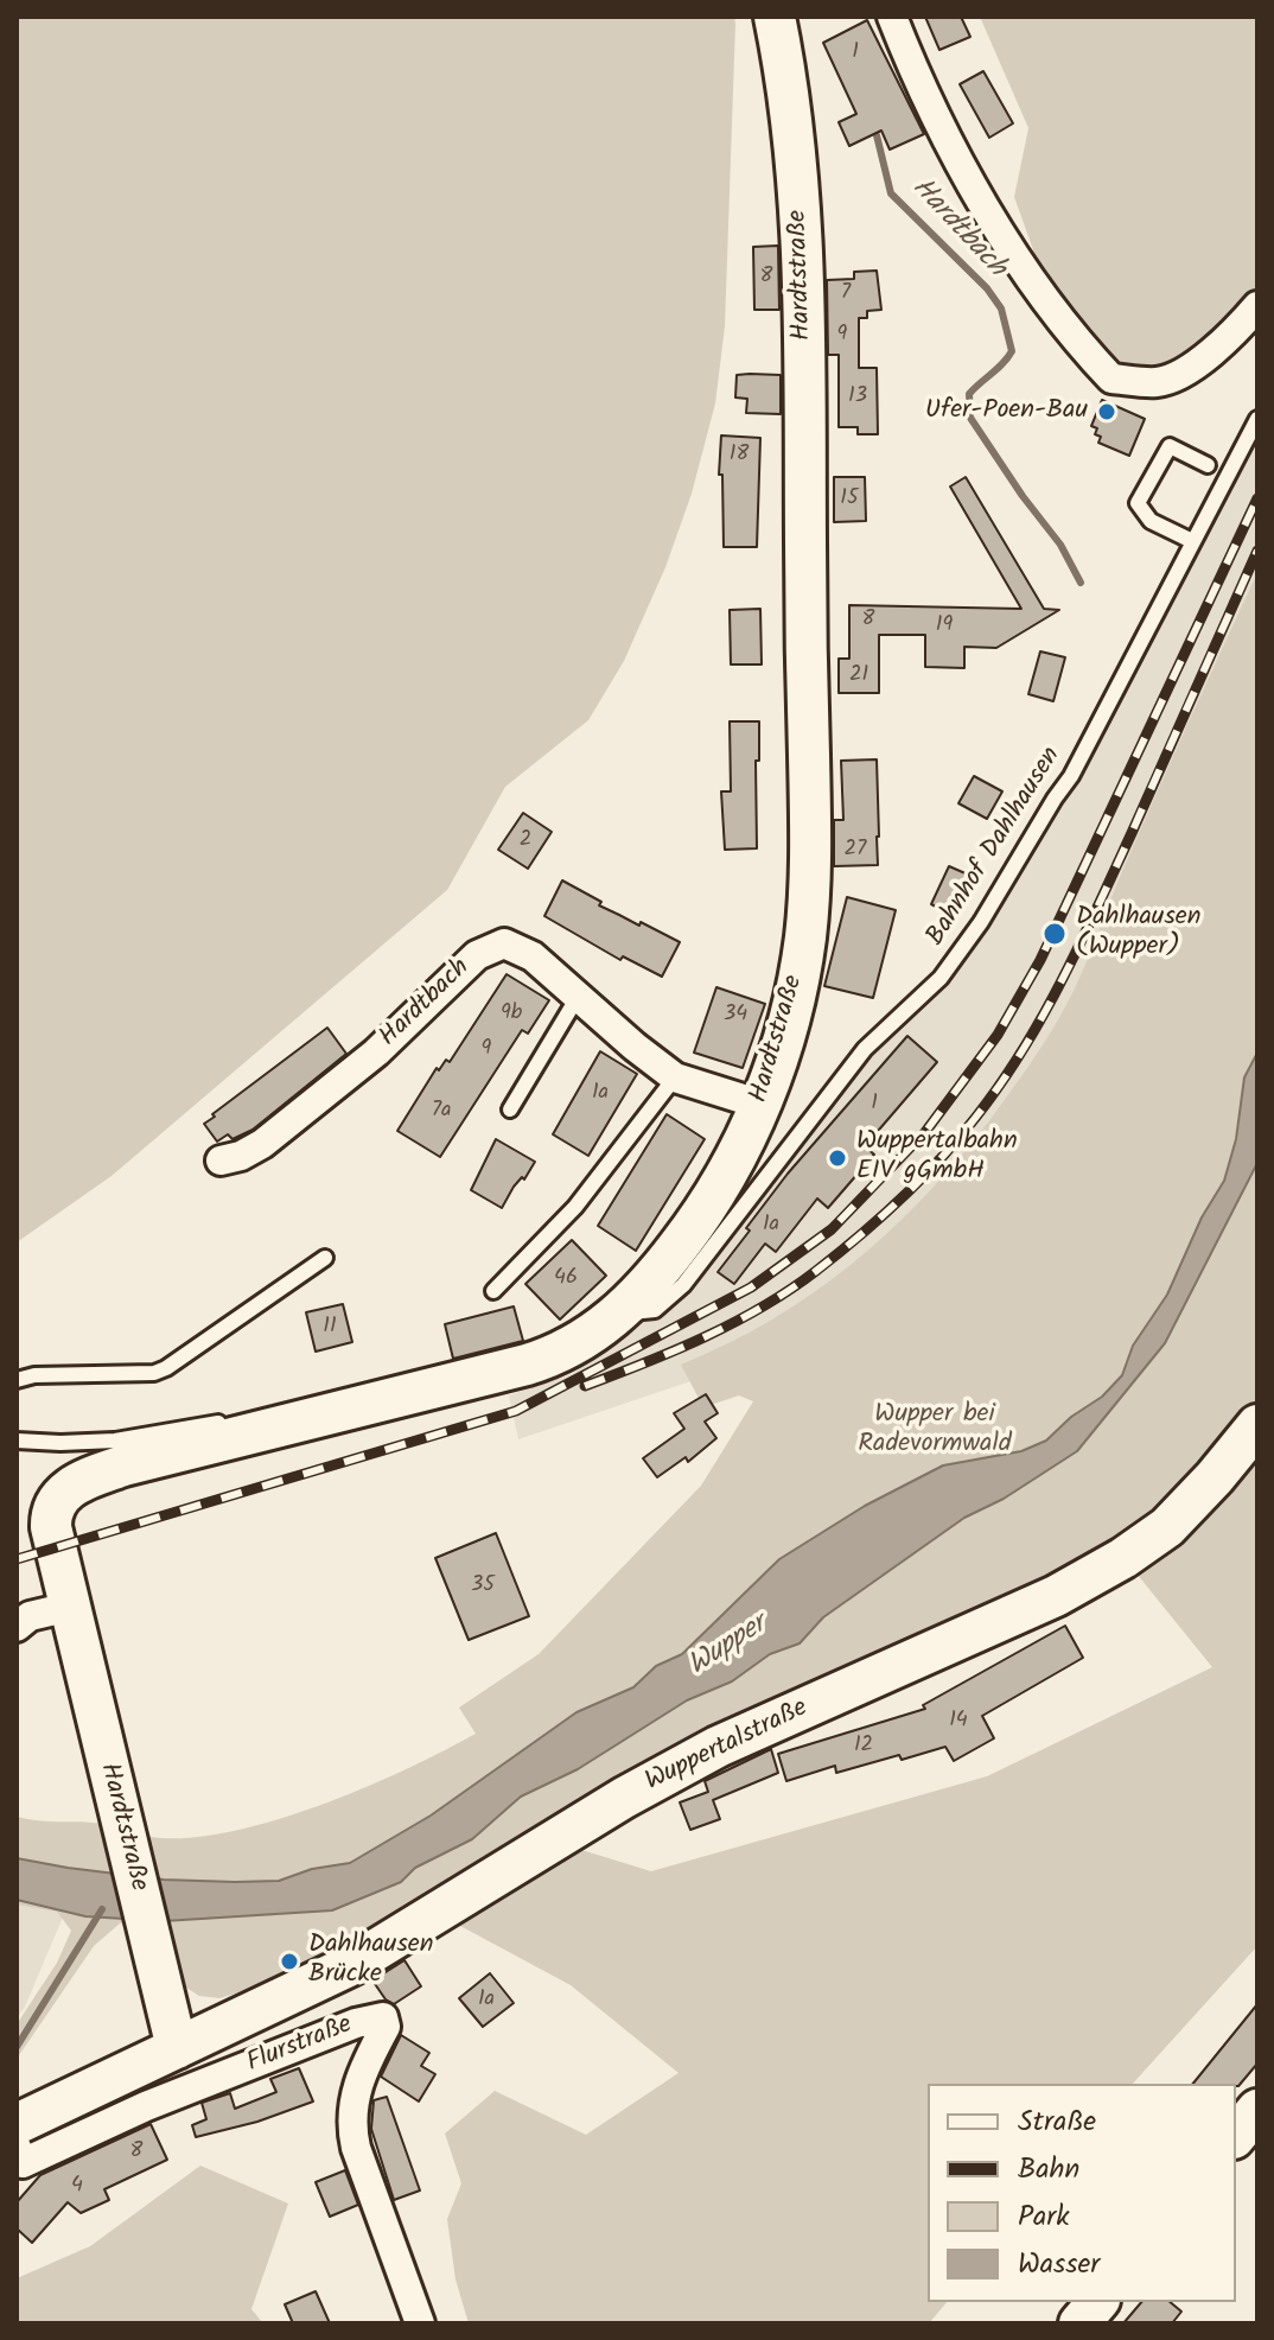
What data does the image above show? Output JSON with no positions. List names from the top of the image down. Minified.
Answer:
{"streets":{"main road":["Hardtstraße","Wuppertalstraße"],"street":["Hardtbach","Flurstraße"],"lane":["Bahnhof Dahlhausen"]},"crossings":[["Hardtstraße","Bahnhof Dahlhausen"],["Hardtstraße","Hardtbach"],["Hardtstraße","Wuppertalstraße"],["Wuppertalstraße","Flurstraße"]],"water":["Hardtbach","Wupper"],"parks":["Wupper bei Radevormwald"],"places":["Ufer-Poen-Bau","Dahlhausen (Wupper)","Wuppertalbahn EIV gGmbH","Dahlhausen Brücke"],"house_numbers":["1","8","7","9","13","18","15","8","19","21","2","27","9b","34","9","1a","1","7a","1a","46","11","35","14","12","1a","8","4"],"legend":["Straße","Bahn","Park","Wasser"]}
